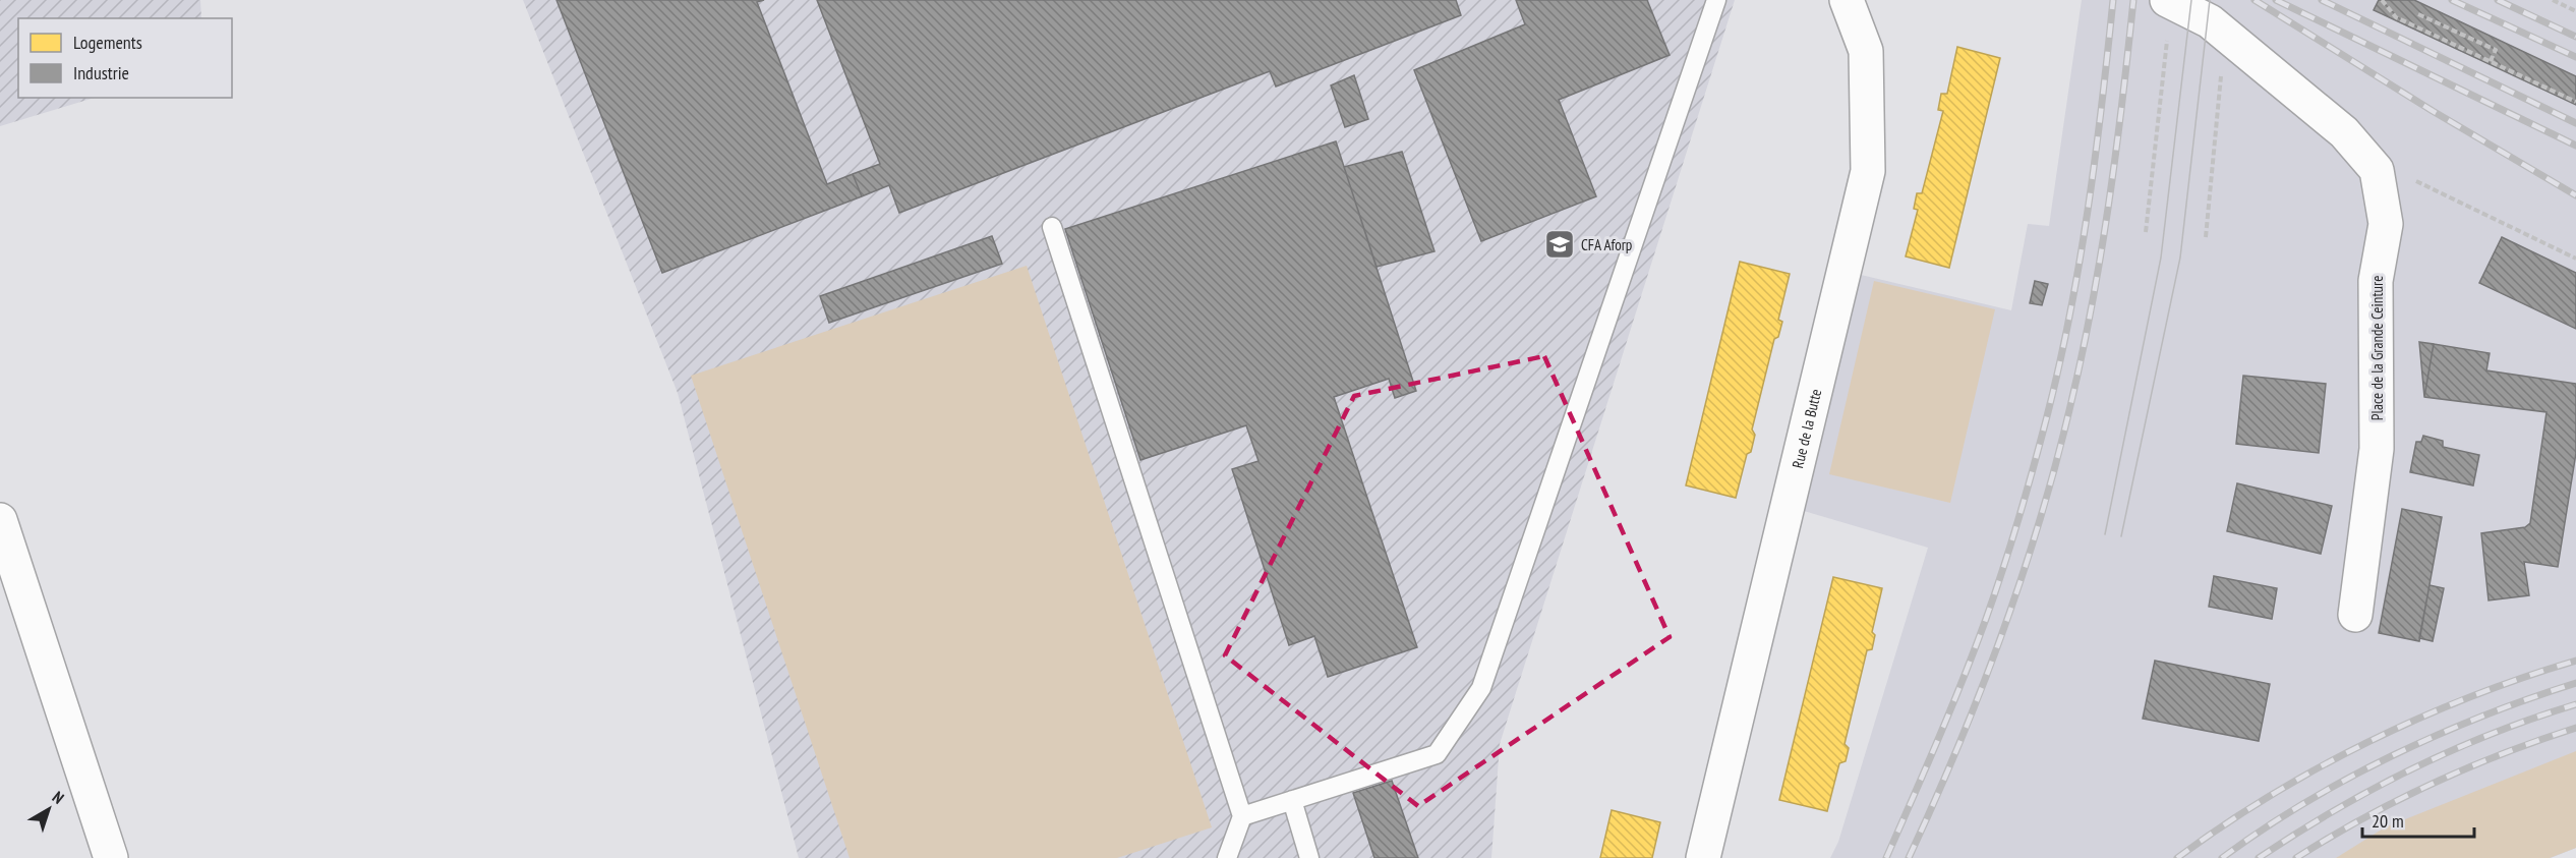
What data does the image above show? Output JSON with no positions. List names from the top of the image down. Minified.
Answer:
{"streets":{"street":["Place de la Grande Ceinture","Rue de la Butte"]},"places":{"school or university":["CFA Aforp"]},"legend":["Logements","Industrie"],"scale_bar":"20 m","north":"top right"}
